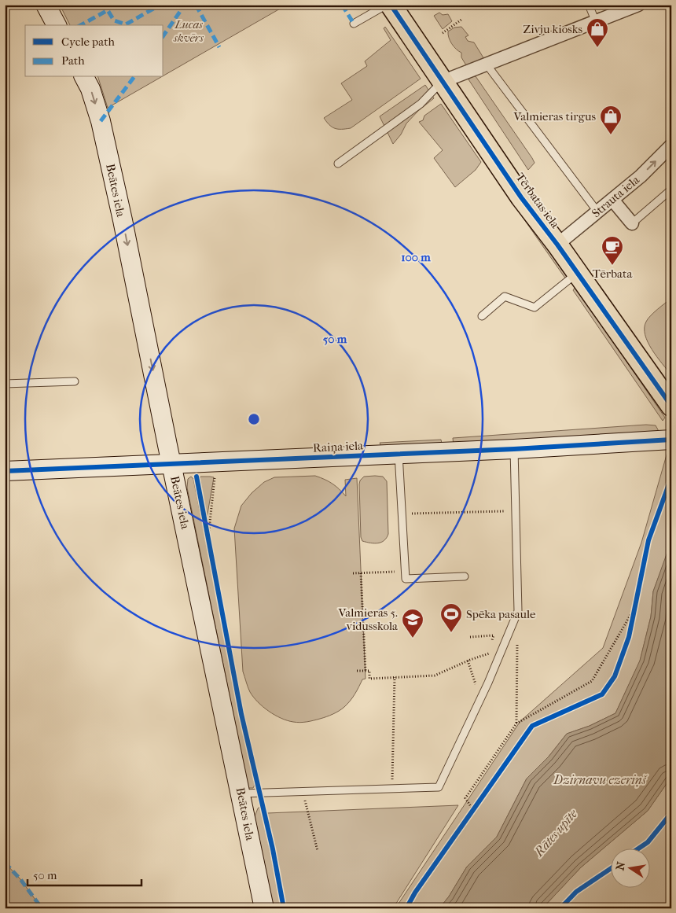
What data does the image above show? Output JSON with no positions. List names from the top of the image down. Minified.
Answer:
{"streets":{"main road":["Tērbatas iela"],"street":["Beātes iela","Strauta iela","Raiņa iela"]},"crossings":[["Beātes iela","Raiņa iela"],["Strauta iela","Tērbatas iela"]],"one_way":["Beātes iela","Strauta iela"],"water":["Dzirnavu ezeriņš","Rātes upīte"],"parks":["Lucas skvērs"],"places":{"shop":["Zivju kiosks","Valmieras tirgus"],"cafe":["Tērbata"],"sports":["Spēka pasaule"],"school or university":["Valmieras 5. vidusskola"]},"legend":["Cycle path","Path"],"scale_bar":"50 m","north":"left","rings":["100 m","50 m"]}
